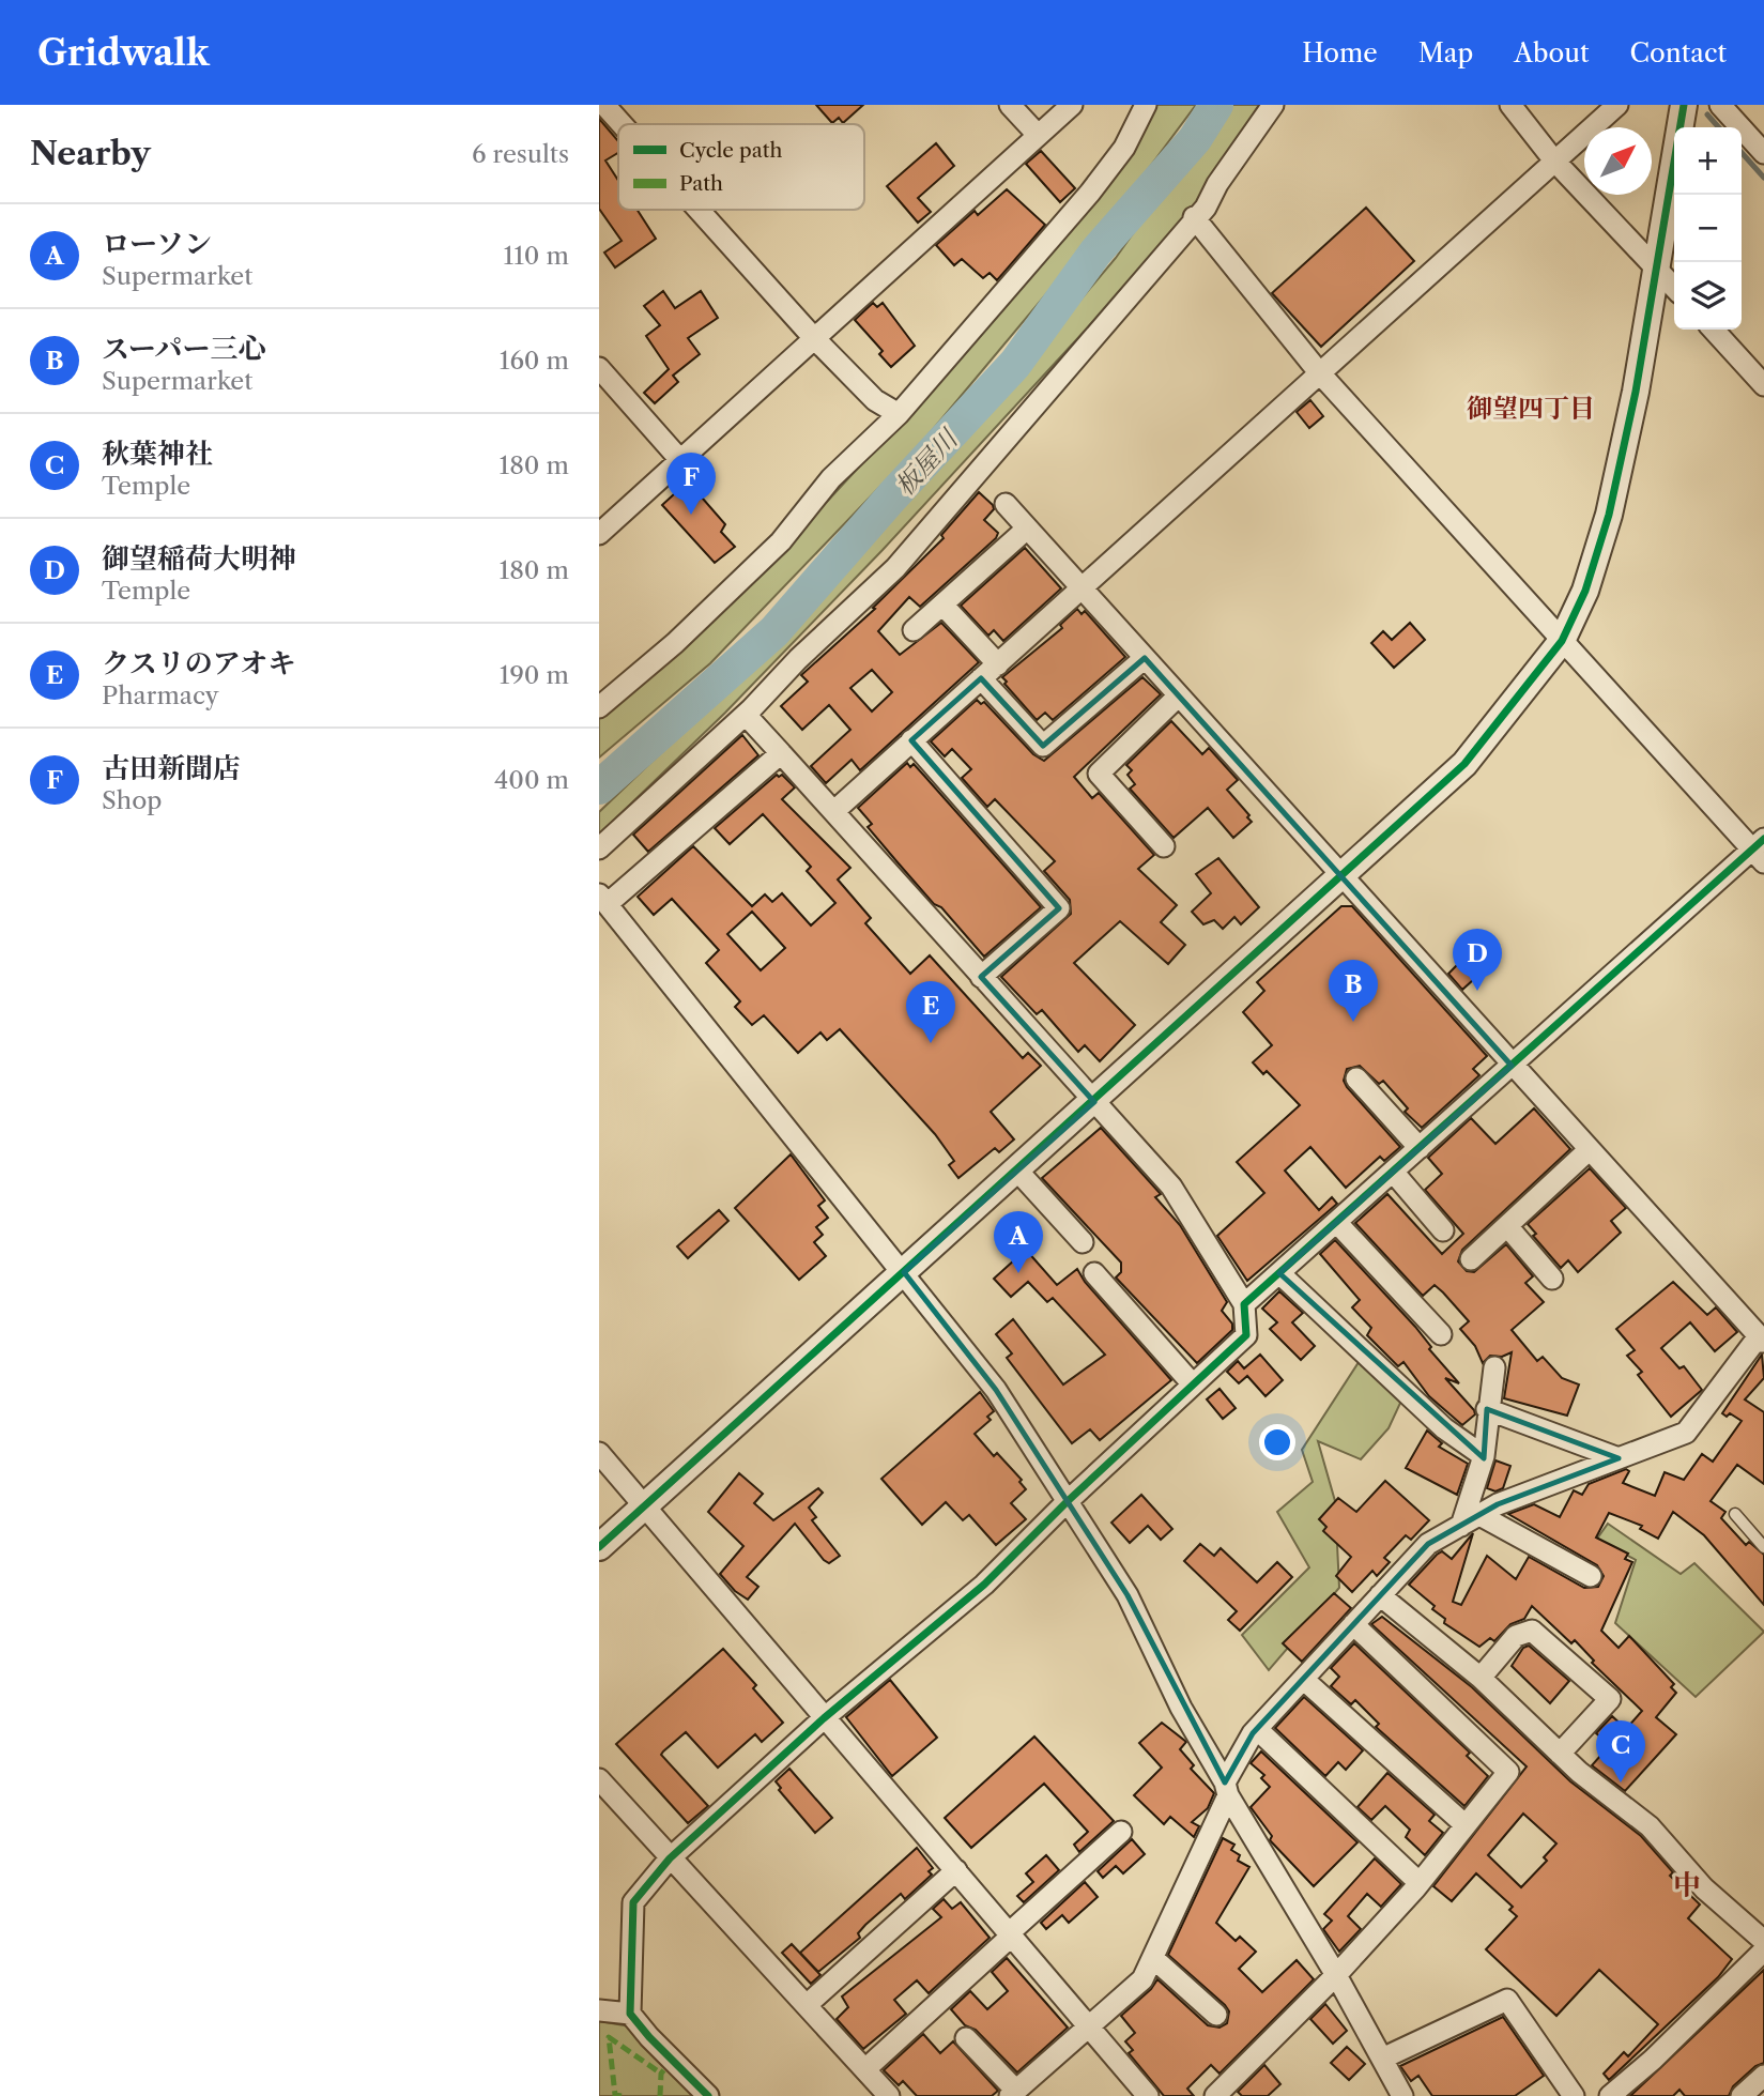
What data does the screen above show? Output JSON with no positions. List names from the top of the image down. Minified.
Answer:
{"districts":["御望四丁目","中"],"water":["板屋川"],"legend":["Cycle path","Path"],"north":"top right","page":{"header":"Gridwalk","nav":["Home","Map","About","Contact"],"heading":["Nearby","6 results"],"map_buttons":["+","−"],"list":[{"mark":"A","name":"ローソン","note":"Supermarket","value":"110 m"},{"mark":"B","name":"スーパー三心","note":"Supermarket","value":"160 m"},{"mark":"C","name":"秋葉神社","note":"Temple","value":"180 m"},{"mark":"D","name":"御望稲荷大明神","note":"Temple","value":"180 m"},{"mark":"E","name":"クスリのアオキ","note":"Pharmacy","value":"190 m"},{"mark":"F","name":"古田新聞店","note":"Shop","value":"400 m"}],"pins":["F","D","B","E","A","C"]}}
